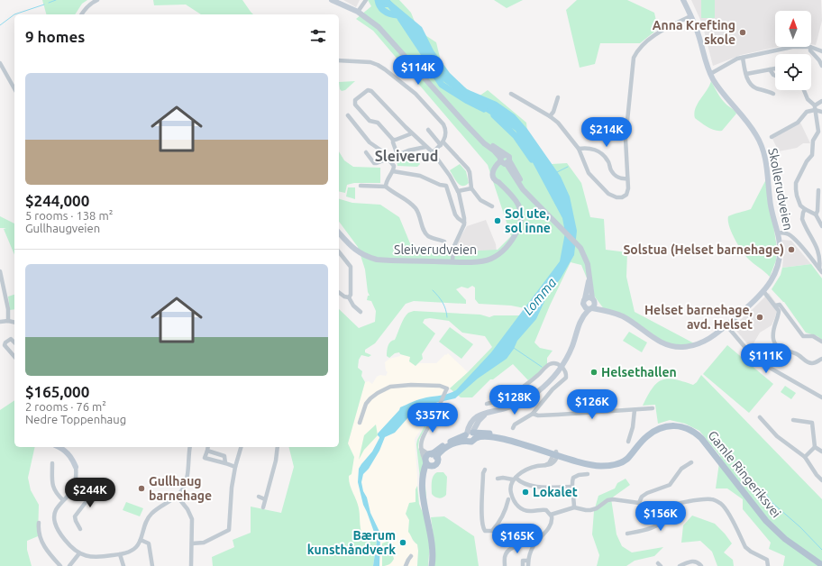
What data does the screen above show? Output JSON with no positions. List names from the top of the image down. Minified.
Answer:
{"streets":{"main road":["Gamle Ringeriksvei"],"street":["Skollerudveien","Sleiverudveien"]},"districts":["Sleiverud"],"water":["Lomma"],"places":["Anna Krefting skole","Sol ute, sol inne","Solstua (Helset barnehage)","Helset barnehage, avd. Helset","Helsethallen","Gullhaug barnehage","Lokalet","Bærum kunsthåndverk"],"north":"top","page":{"heading":"9 homes","price":["$114K","$214K","$111K","$128K","$126K","$357K","$244K","$156K","$165K"],"list":[{"name":"$244,000","note":"5 rooms · 138 m² · Gullhaugveien"},{"name":"$165,000","note":"2 rooms · 76 m² · Nedre Toppenhaug"}]}}
